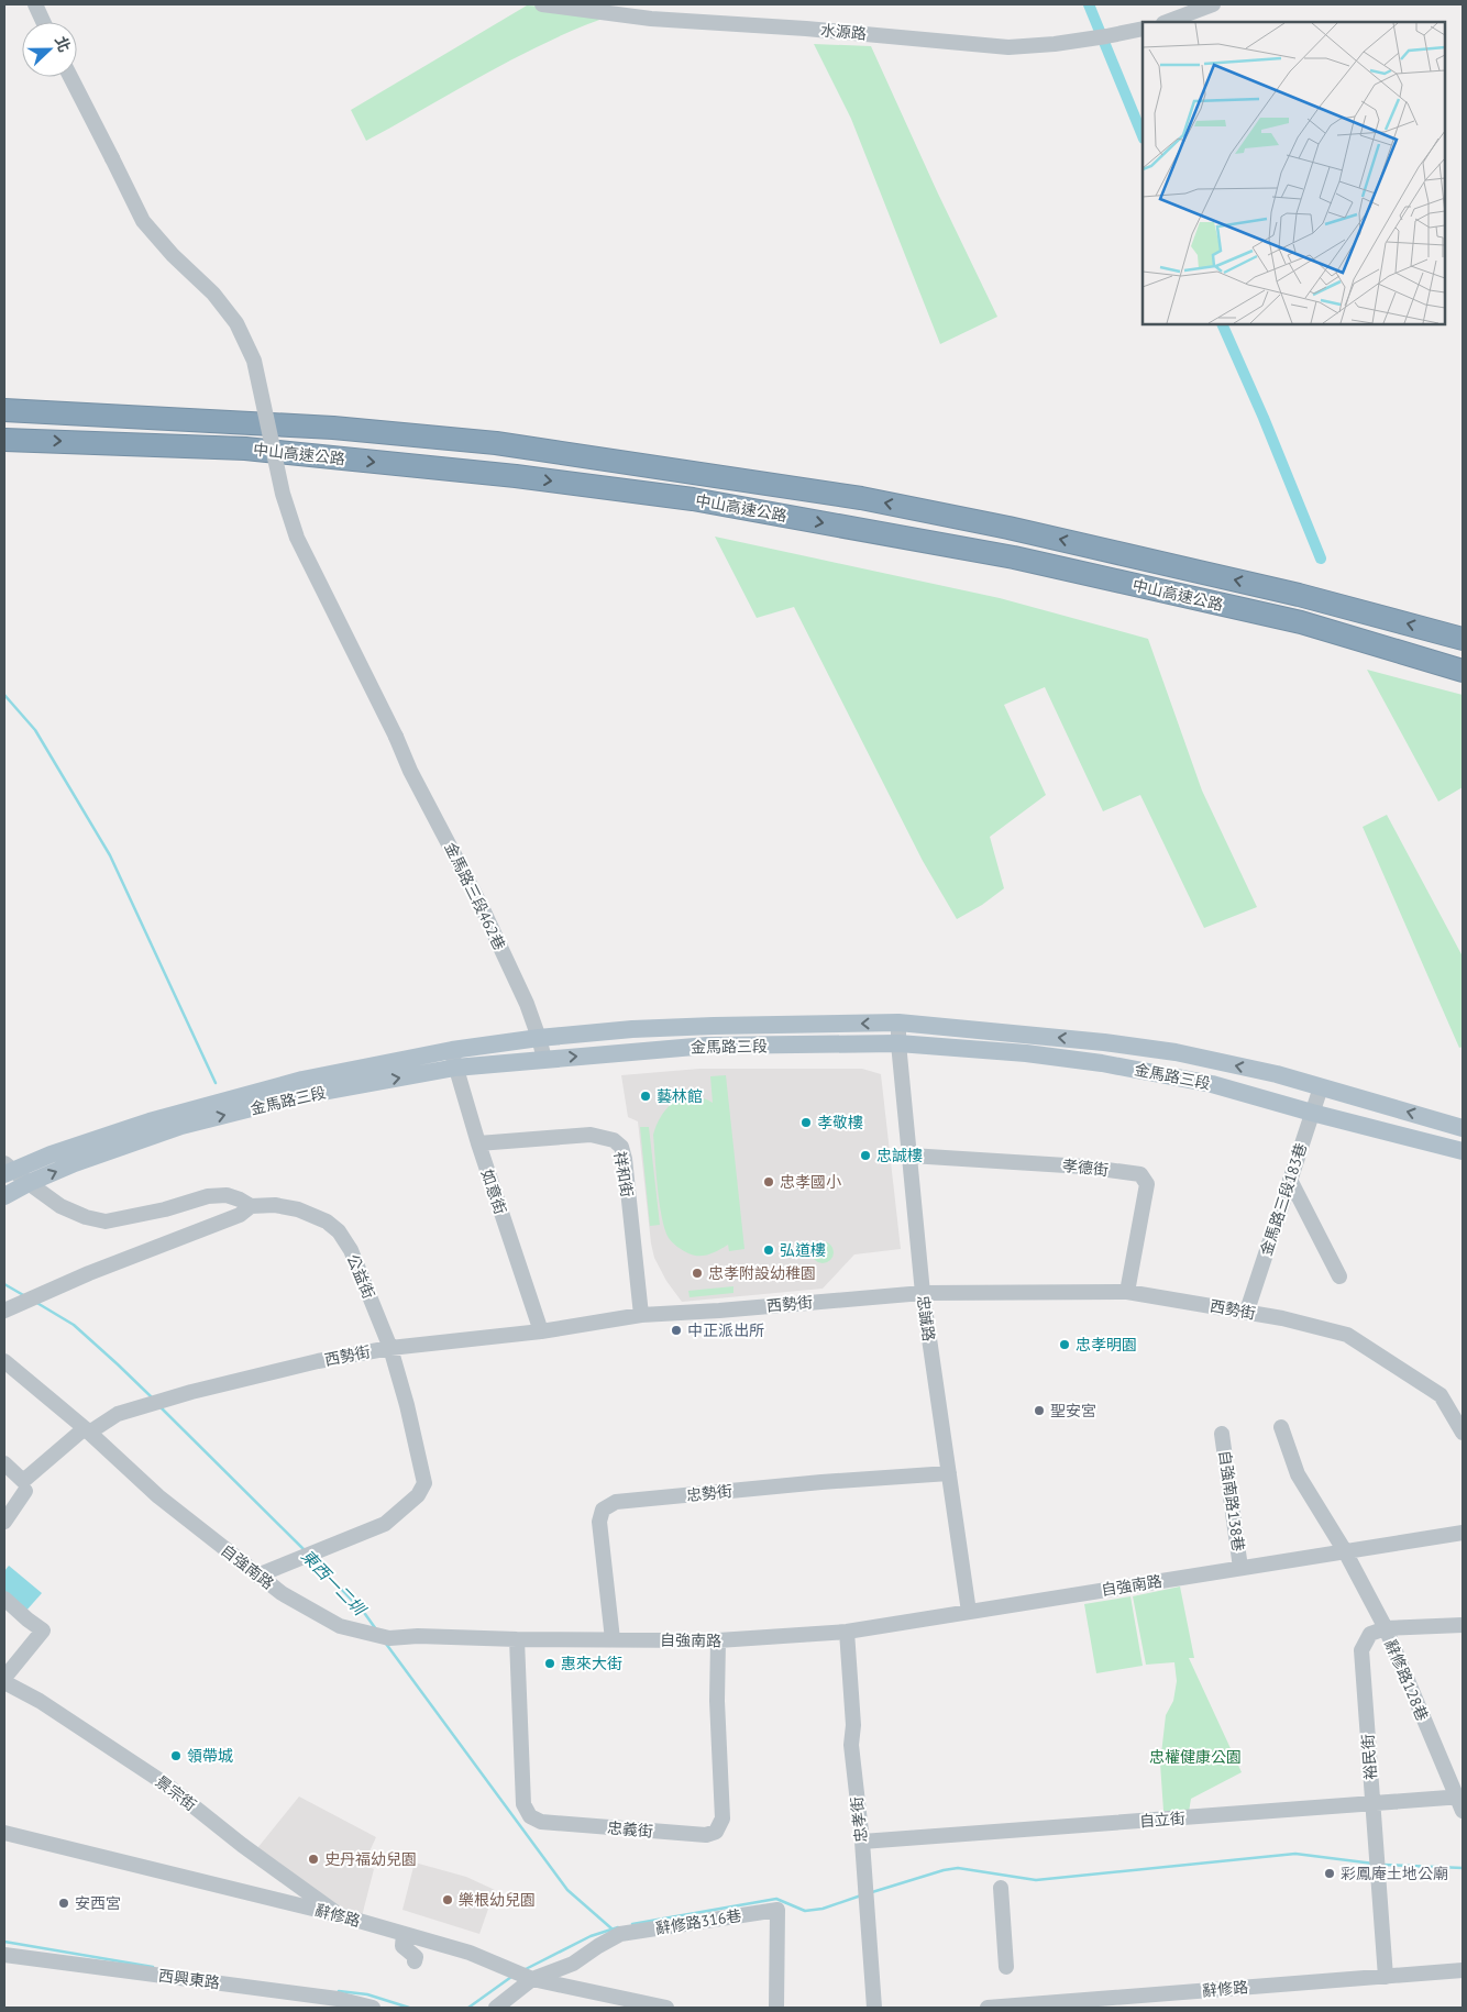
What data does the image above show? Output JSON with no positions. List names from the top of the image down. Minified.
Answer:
{"streets":{"highway":["中山高速公路"],"main road":["金馬路三段"],"street":["水源路","金馬路三段462巷","孝德街","祥和街","如意街","金馬路三段183巷","公益街","西勢街","忠誠路","忠勢街","自強南路138巷","自強南路","辭修路128巷","裕民街","景宗街","忠孝街","自立街","忠義街","辭修路","辭修路316巷","西興東路"]},"crossings":[["金馬路三段462巷","金馬路三段"],["金馬路三段","如意街"],["金馬路三段","金馬路三段183巷"],["金馬路三段","忠誠路"],["孝德街","西勢街"],["孝德街","忠誠路"],["祥和街","如意街"],["祥和街","西勢街"],["如意街","西勢街"],["金馬路三段183巷","西勢街"],["公益街","西勢街"],["公益街","自強南路"],["西勢街","忠誠路"],["西勢街","自強南路"],["忠誠路","忠勢街"],["忠誠路","自強南路"],["忠勢街","自強南路"],["自強南路138巷","自強南路"],["自強南路","辭修路128巷"],["自強南路","忠孝街"],["自強南路","忠義街"],["辭修路128巷","裕民街"],["辭修路128巷","自立街"],["裕民街","自立街"],["裕民街","辭修路"],["景宗街","辭修路"],["忠孝街","自立街"],["辭修路","辭修路316巷"]],"water":["東西一二圳"],"parks":["忠權健康公園"],"places":["藝林館","孝敬樓","忠誠樓","忠孝國小","弘道樓","忠孝附設幼稚園","中正派出所","忠孝明園","聖安宮","惠來大街","領帶城","史丹福幼兒園","彩鳳庵土地公廟","樂根幼兒園","安西宮"],"north":"right"}
